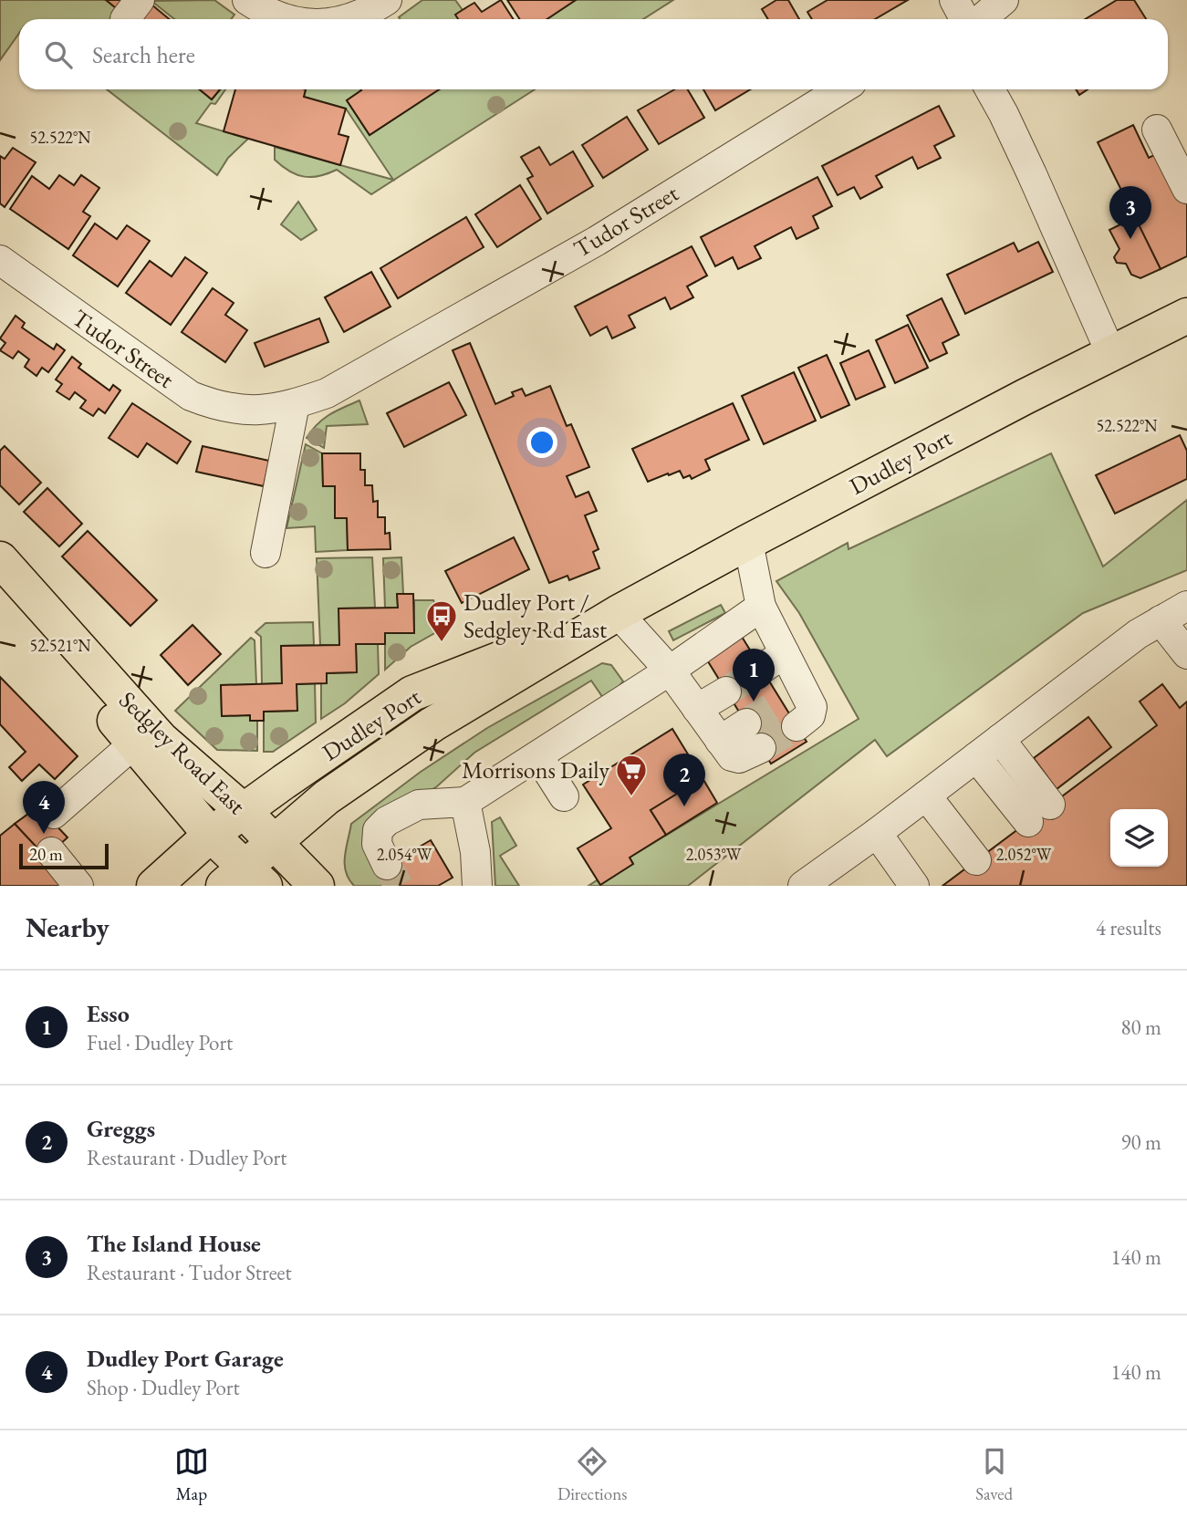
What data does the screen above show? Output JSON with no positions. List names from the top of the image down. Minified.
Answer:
{"streets":{"main road":["Dudley Port","Sedgley Road East"],"street":["Tudor Street"]},"crossings":[["Dudley Port","Sedgley Road East"]],"places":{"bus stop":["Dudley Port / Sedgley Rd East"],"supermarket":["Morrisons Daily"]},"scale_bar":"20 m","page":{"search":"Search here","pins":["3","1","2","4"],"scale":"20 m","heading":["Nearby","4 results"],"list":[{"mark":"1","name":"Esso","note":"Fuel · Dudley Port","value":"80 m"},{"mark":"2","name":"Greggs","note":"Restaurant · Dudley Port","value":"90 m"},{"mark":"3","name":"The Island House","note":"Restaurant · Tudor Street","value":"140 m"},{"mark":"4","name":"Dudley Port Garage","note":"Shop · Dudley Port","value":"140 m"}],"nav":["Map","Directions","Saved"]},"coordinates":["52.522°N","52.521°N","2.054°W","2.053°W","2.052°W"]}
